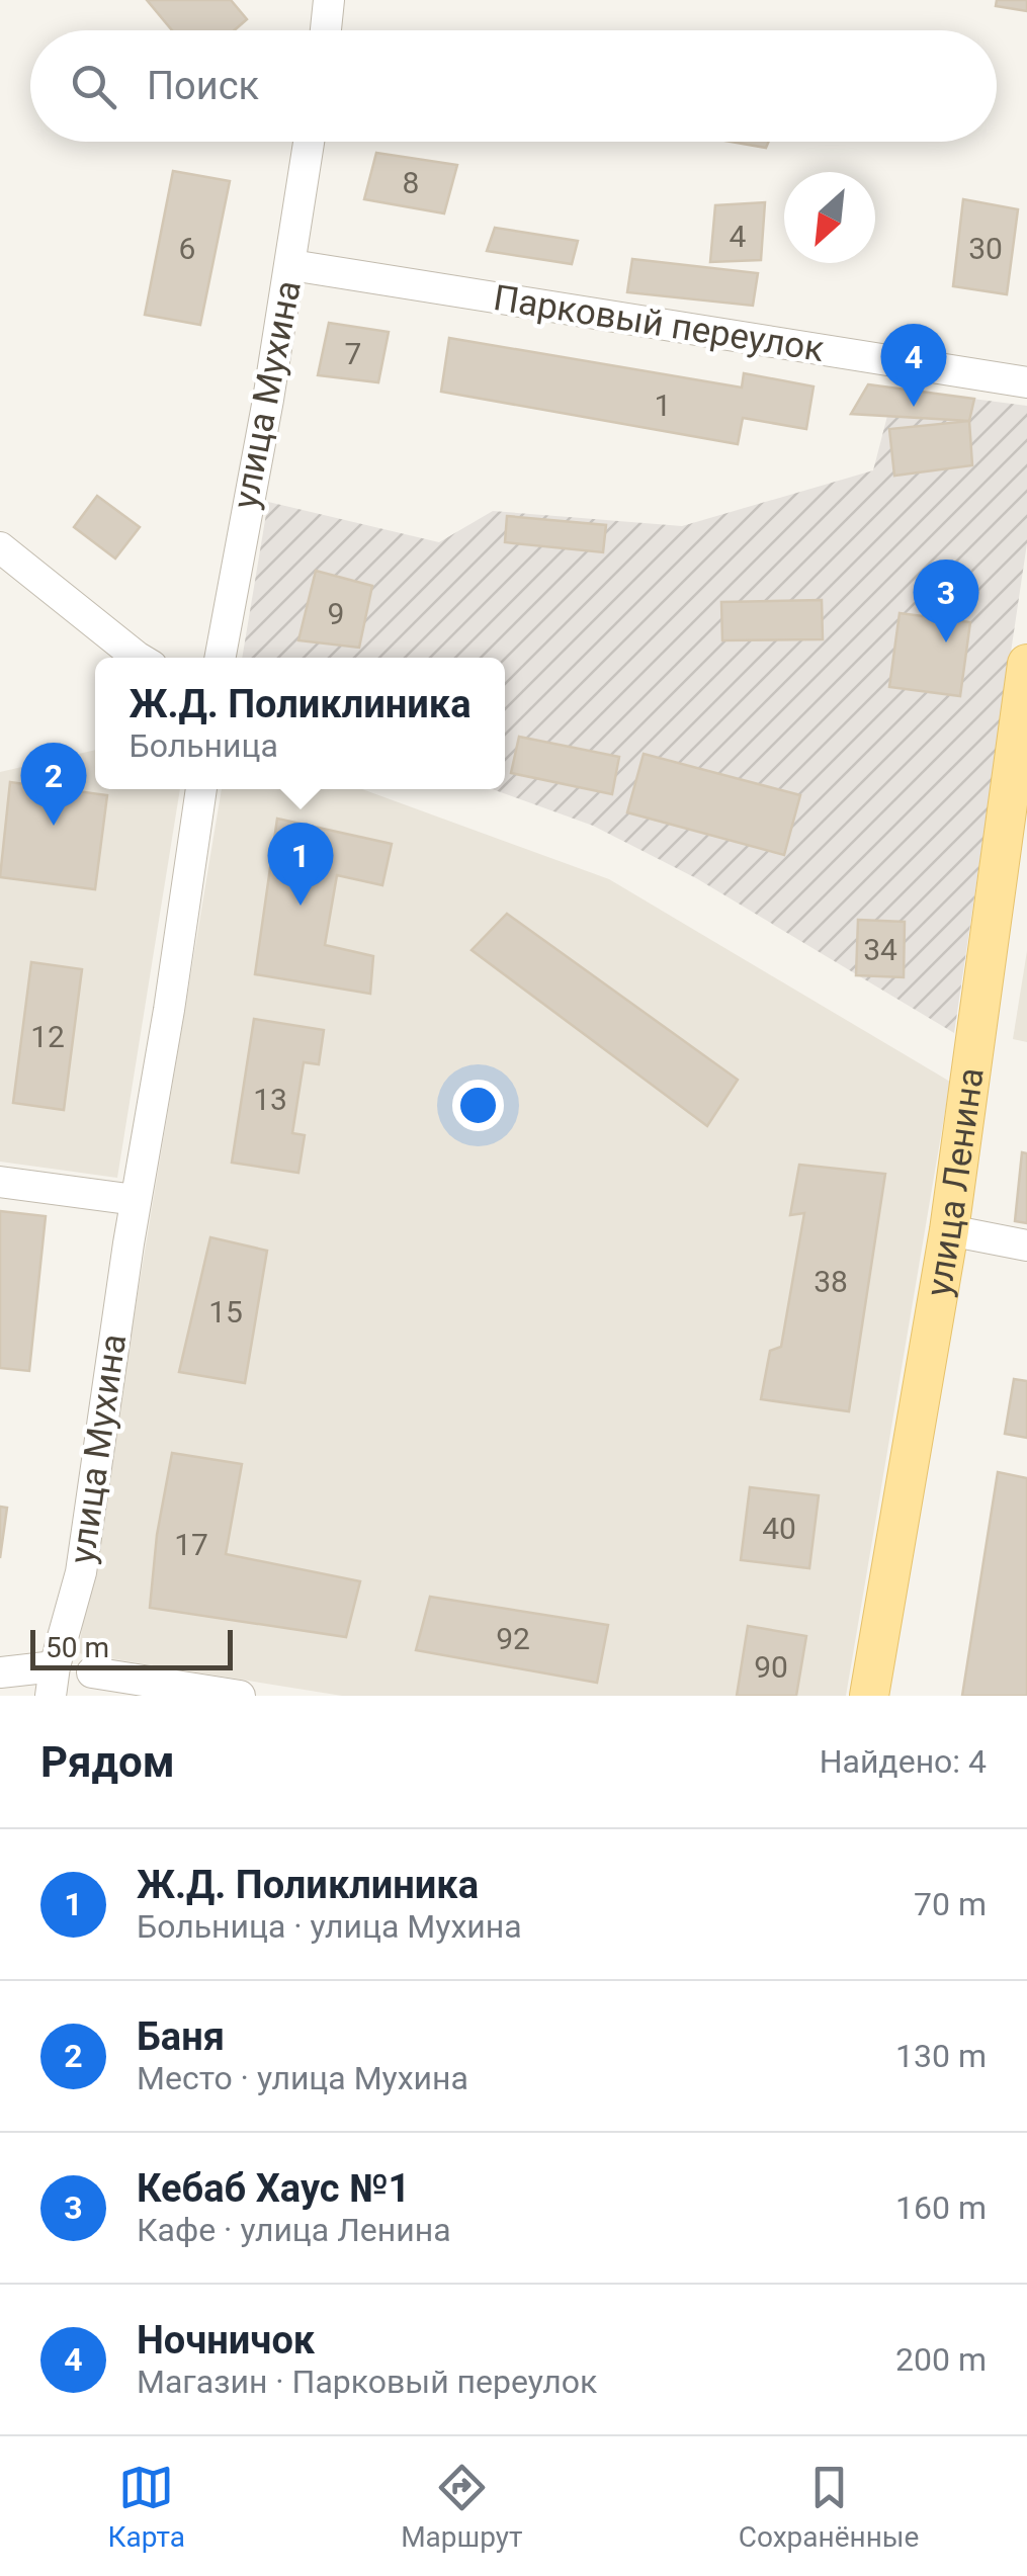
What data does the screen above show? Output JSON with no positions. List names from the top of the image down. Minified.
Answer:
{"streets":{"main road":["улица Ленина"],"street":["Парковый переулок","улица Мухина"]},"crossings":[["Парковый переулок","улица Мухина"]],"house_numbers":["8","4","6","30","7","1","9","34","12","13","38","15","40","17","92","90"],"scale_bar":"50 m","north":"bottom left","page":{"search":"Поиск","pins":["4","3","2","1"],"popup":["Ж.Д. Поликлиника","Больница"],"scale":"50 m","heading":["Рядом","Найдено: 4"],"list":[{"mark":"1","name":"Ж.Д. Поликлиника","note":"Больница · улица Мухина","value":"70 m"},{"mark":"2","name":"Баня","note":"Место · улица Мухина","value":"130 m"},{"mark":"3","name":"Кебаб Хаус №1","note":"Кафе · улица Ленина","value":"160 m"},{"mark":"4","name":"Ночничок","note":"Магазин · Парковый переулок","value":"200 m"}],"nav":["Карта","Маршрут","Сохранённые"]}}
